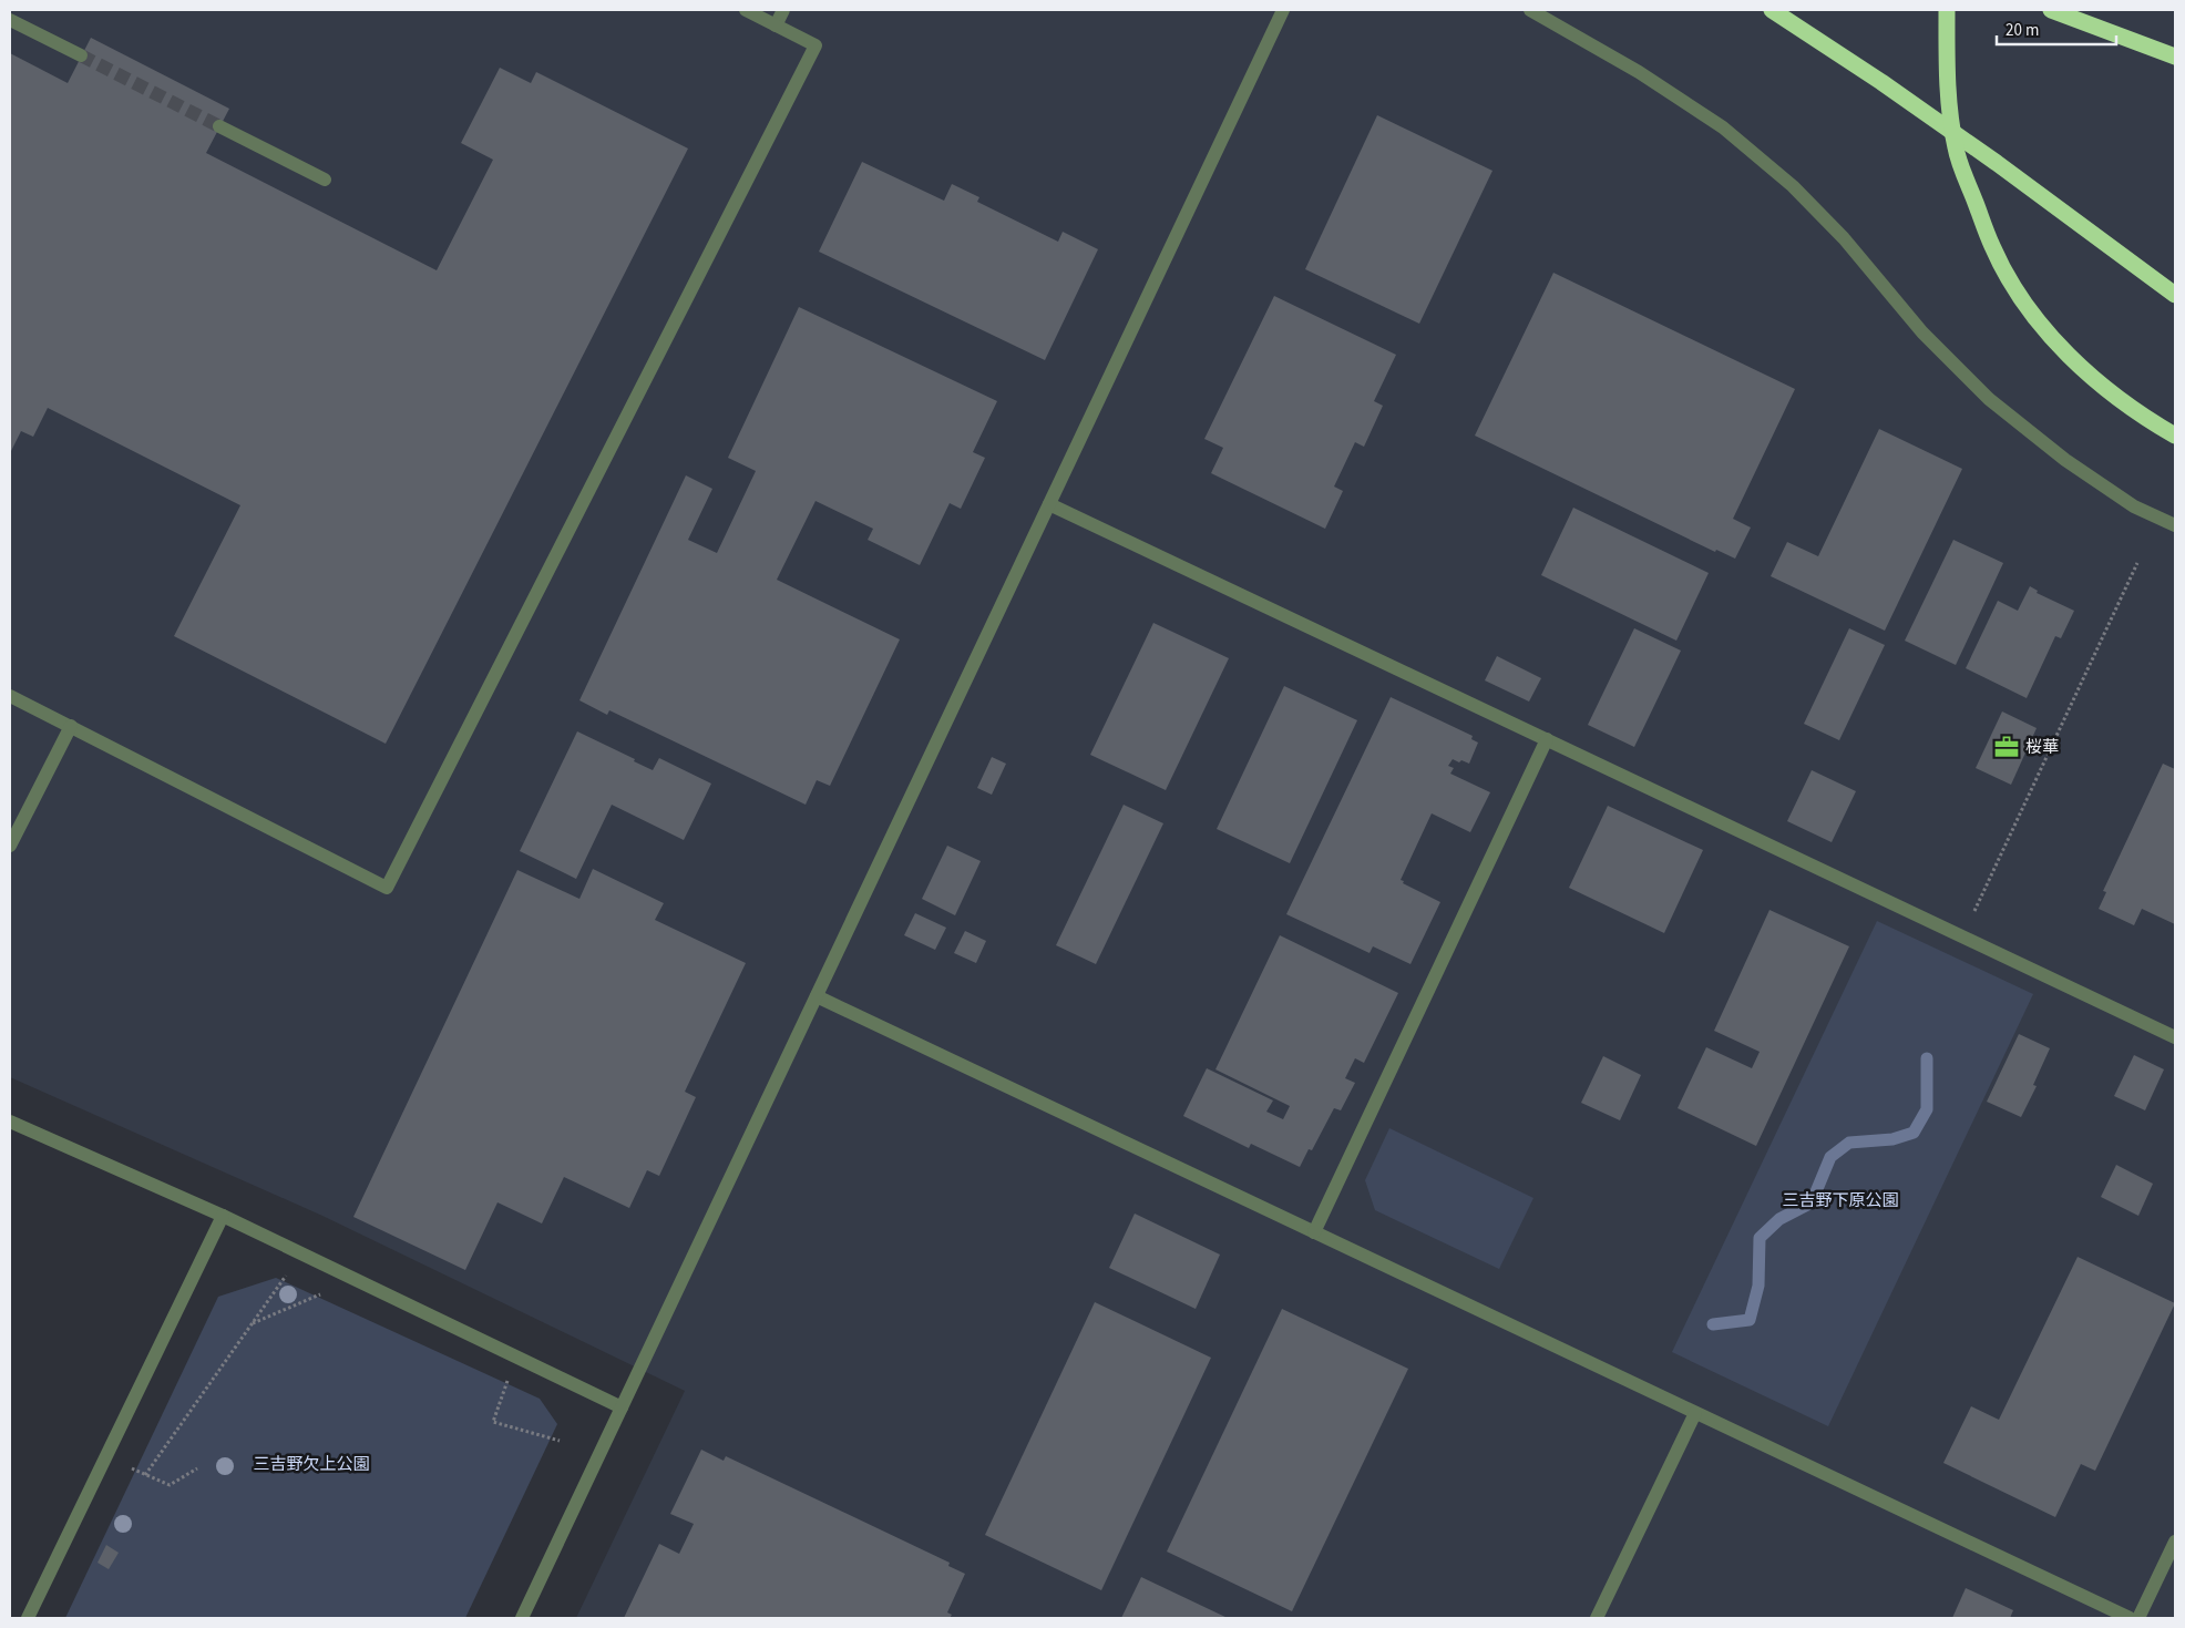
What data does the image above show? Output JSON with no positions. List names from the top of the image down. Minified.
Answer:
{"parks":["三吉野下原公園","三吉野欠上公園"],"places":{"office":["桜華"]},"scale_bar":"20 m"}
